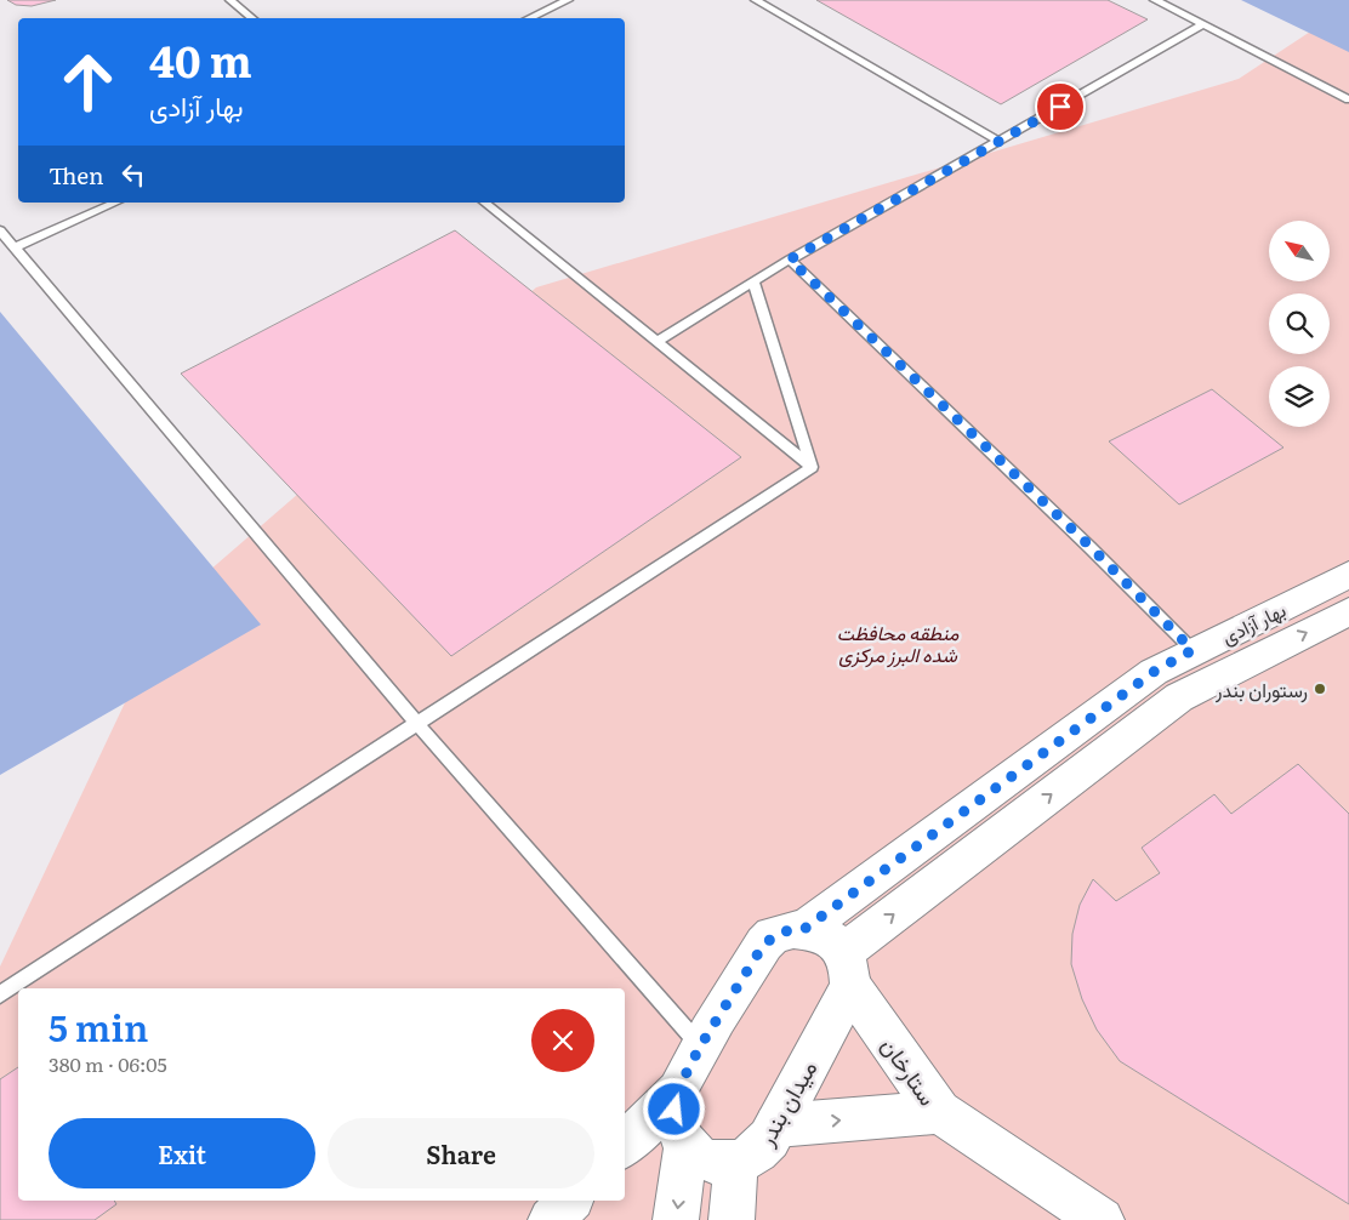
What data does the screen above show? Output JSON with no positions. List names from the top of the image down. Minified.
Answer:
{"streets":{"main road":["بهار آزادی","ستارخان","میدان بندر"]},"crossings":[["بهار آزادی","ستارخان"],["بهار آزادی","میدان بندر"],["ستارخان","میدان بندر"]],"one_way":["ستارخان"],"parks":["منطقه محافظت شده البرز مرکزی"],"places":["رستوران بندر"],"north":"top left","page":{"turn":["40 m","بهار آزادی"],"then":"Then","heading":["5 min","380 m · 06:05"],"buttons":["Exit","Share"]}}
